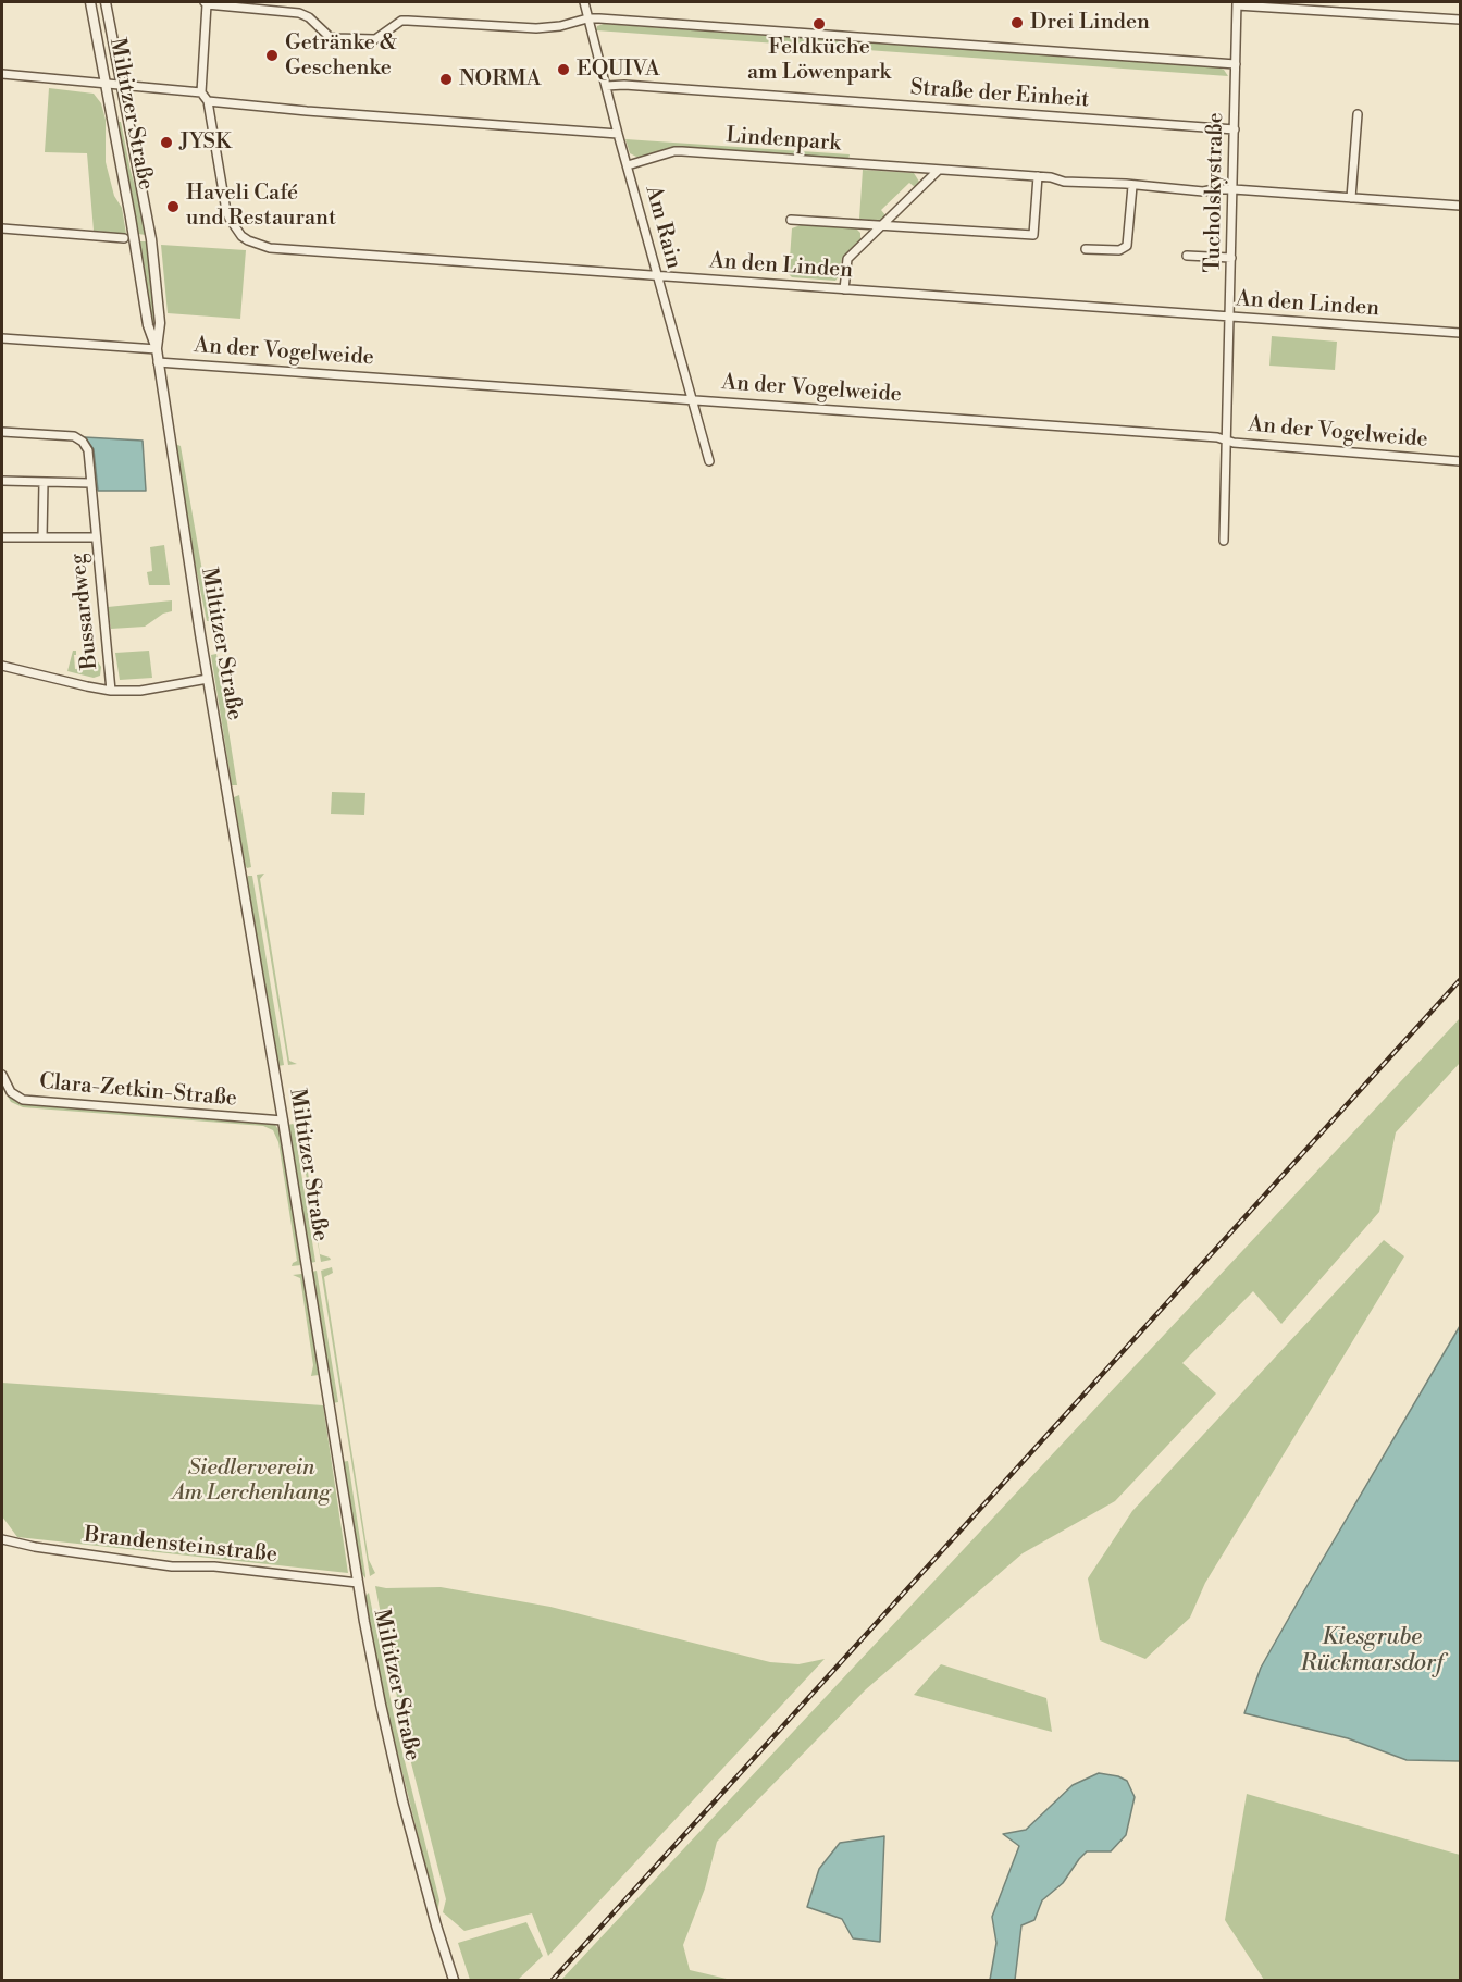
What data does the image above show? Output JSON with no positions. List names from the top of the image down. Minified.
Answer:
{"streets":{"street":["Straße der Einheit","Miltitzer Straße","Lindenpark","Tucholskystraße","Am Rain","An den Linden","An der Vogelweide","Bussardweg","Clara-Zetkin-Straße","Brandensteinstraße"]},"crossings":[["Straße der Einheit","Tucholskystraße"],["Straße der Einheit","Am Rain"],["Miltitzer Straße","An der Vogelweide"],["Miltitzer Straße","Bussardweg"],["Miltitzer Straße","Clara-Zetkin-Straße"],["Miltitzer Straße","Brandensteinstraße"],["Lindenpark","Tucholskystraße"],["Lindenpark","Am Rain"],["Tucholskystraße","An den Linden"],["Tucholskystraße","An der Vogelweide"],["Am Rain","An den Linden"],["Am Rain","An der Vogelweide"]],"water":["Kiesgrube Rückmarsdorf"],"parks":["Siedlerverein Am Lerchenhang"],"places":["Drei Linden","Feldküche am Löwenpark","Getränke & Geschenke","EQUIVA","NORMA","JYSK","Haveli Café und Restaurant"]}
